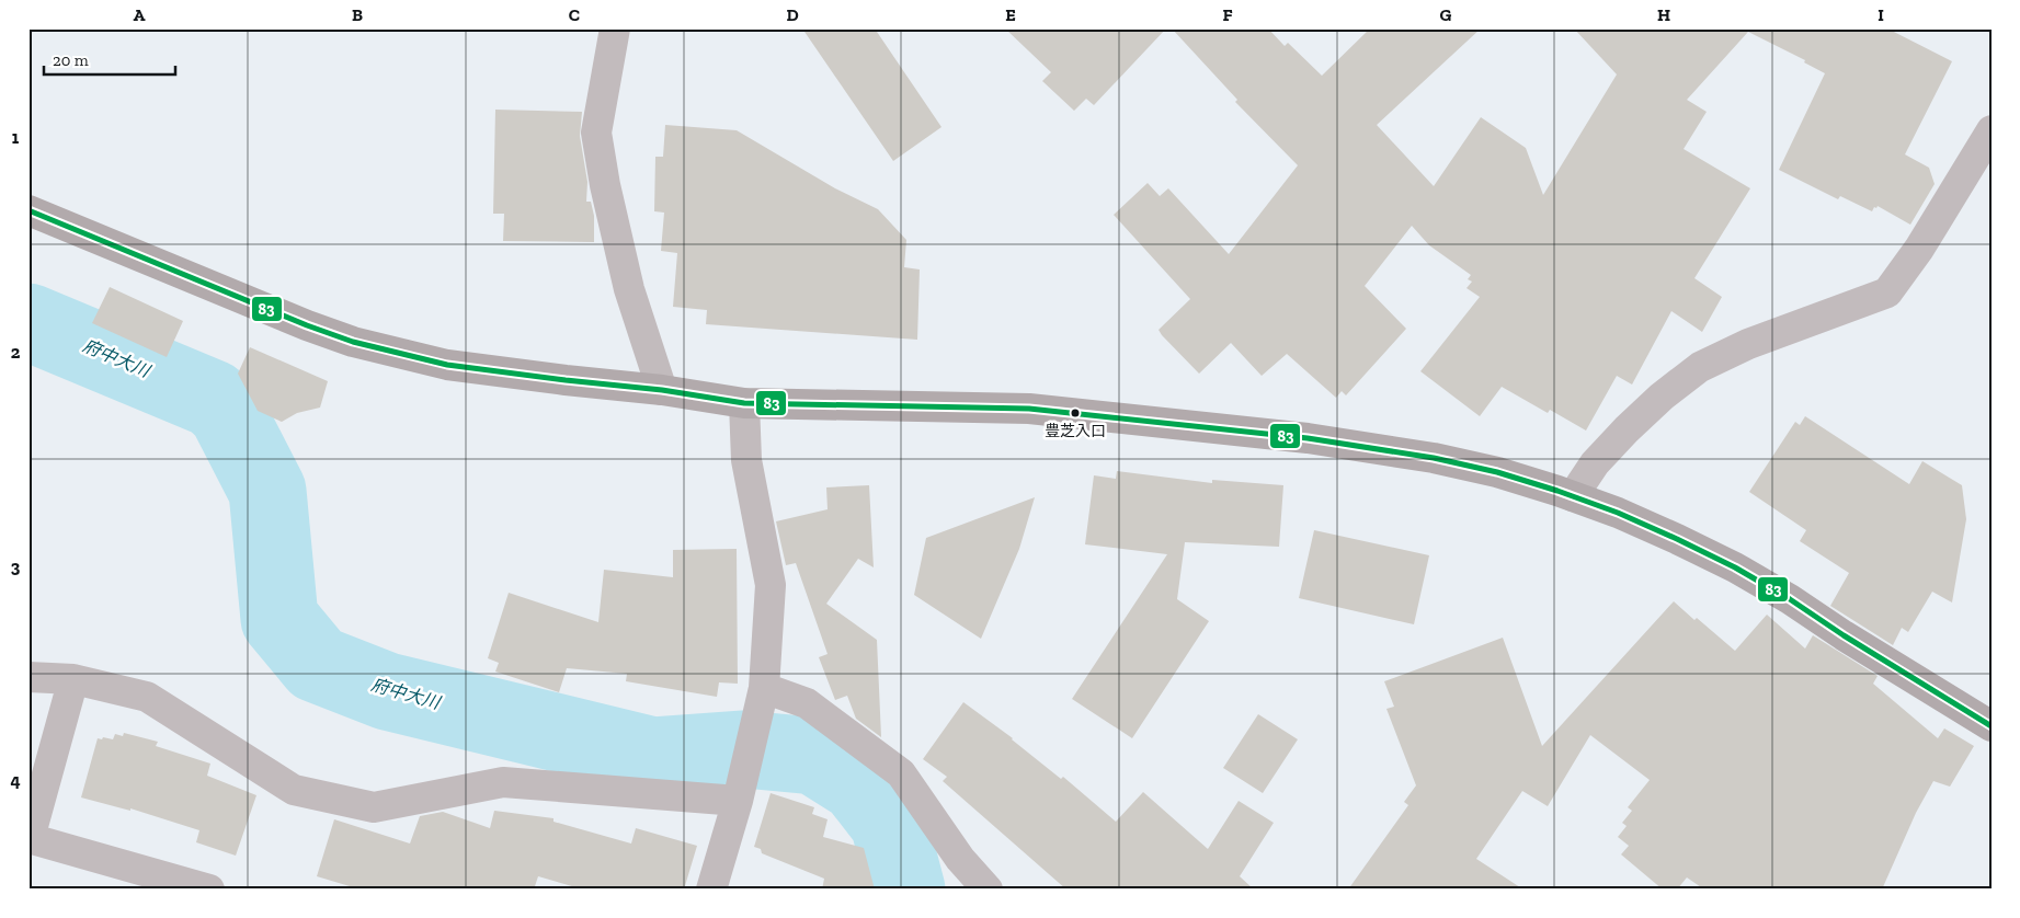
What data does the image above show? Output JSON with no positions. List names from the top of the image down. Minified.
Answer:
{"water":["府中大川"],"places":["豊芝入口"],"lines":["transit line 83"],"scale_bar":"20 m","grid":{"columns":["A","B","C","D","E","F","G","H","I"],"rows":["1","2","3","4"]}}
